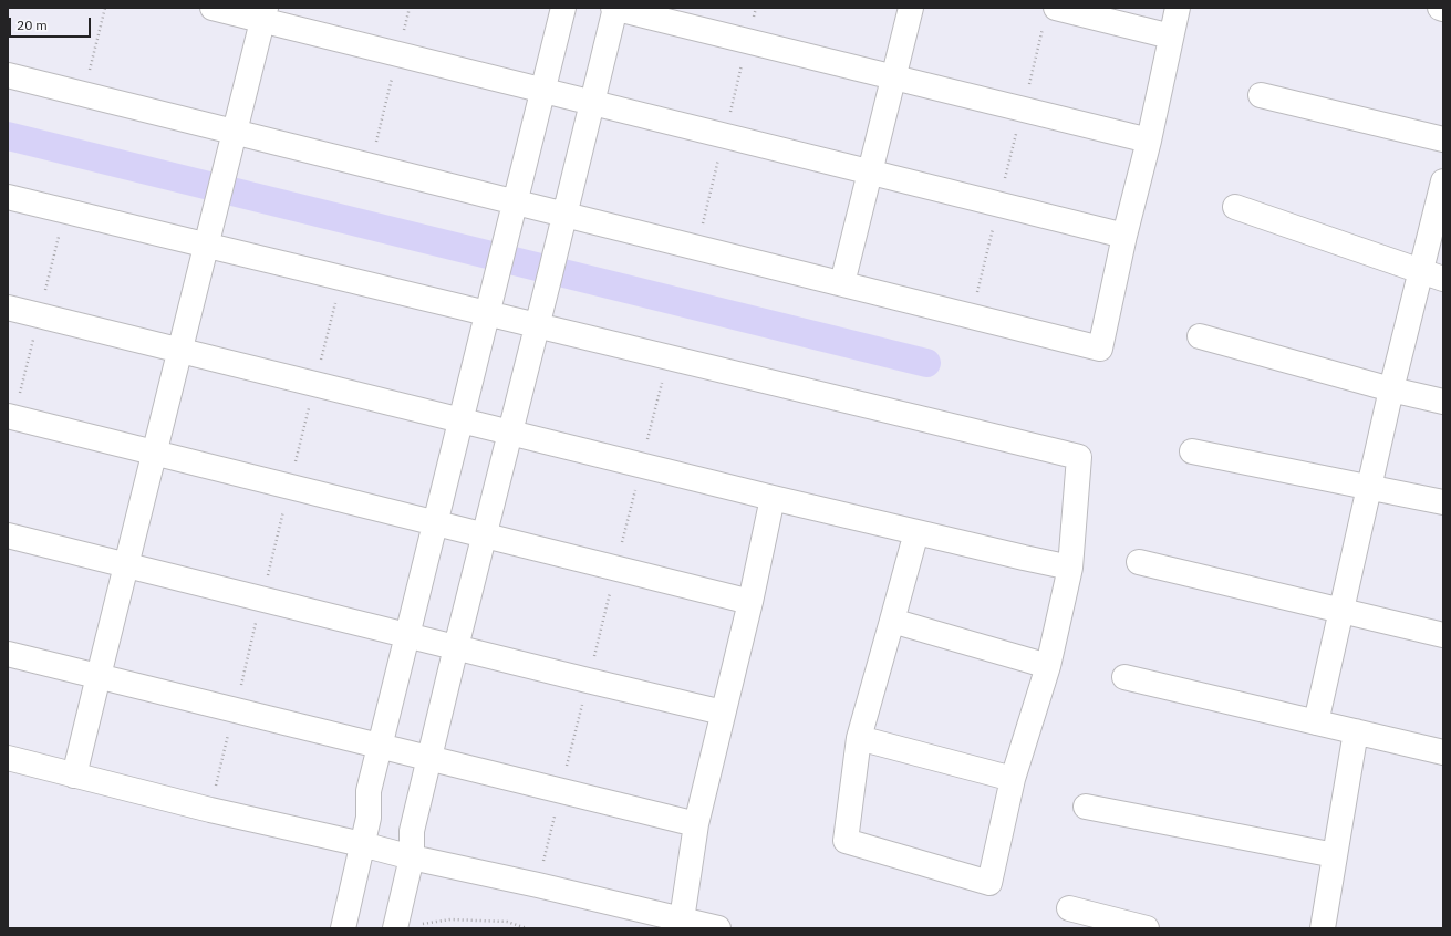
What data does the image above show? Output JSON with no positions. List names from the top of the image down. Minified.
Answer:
{"scale_bar":"20 m"}
